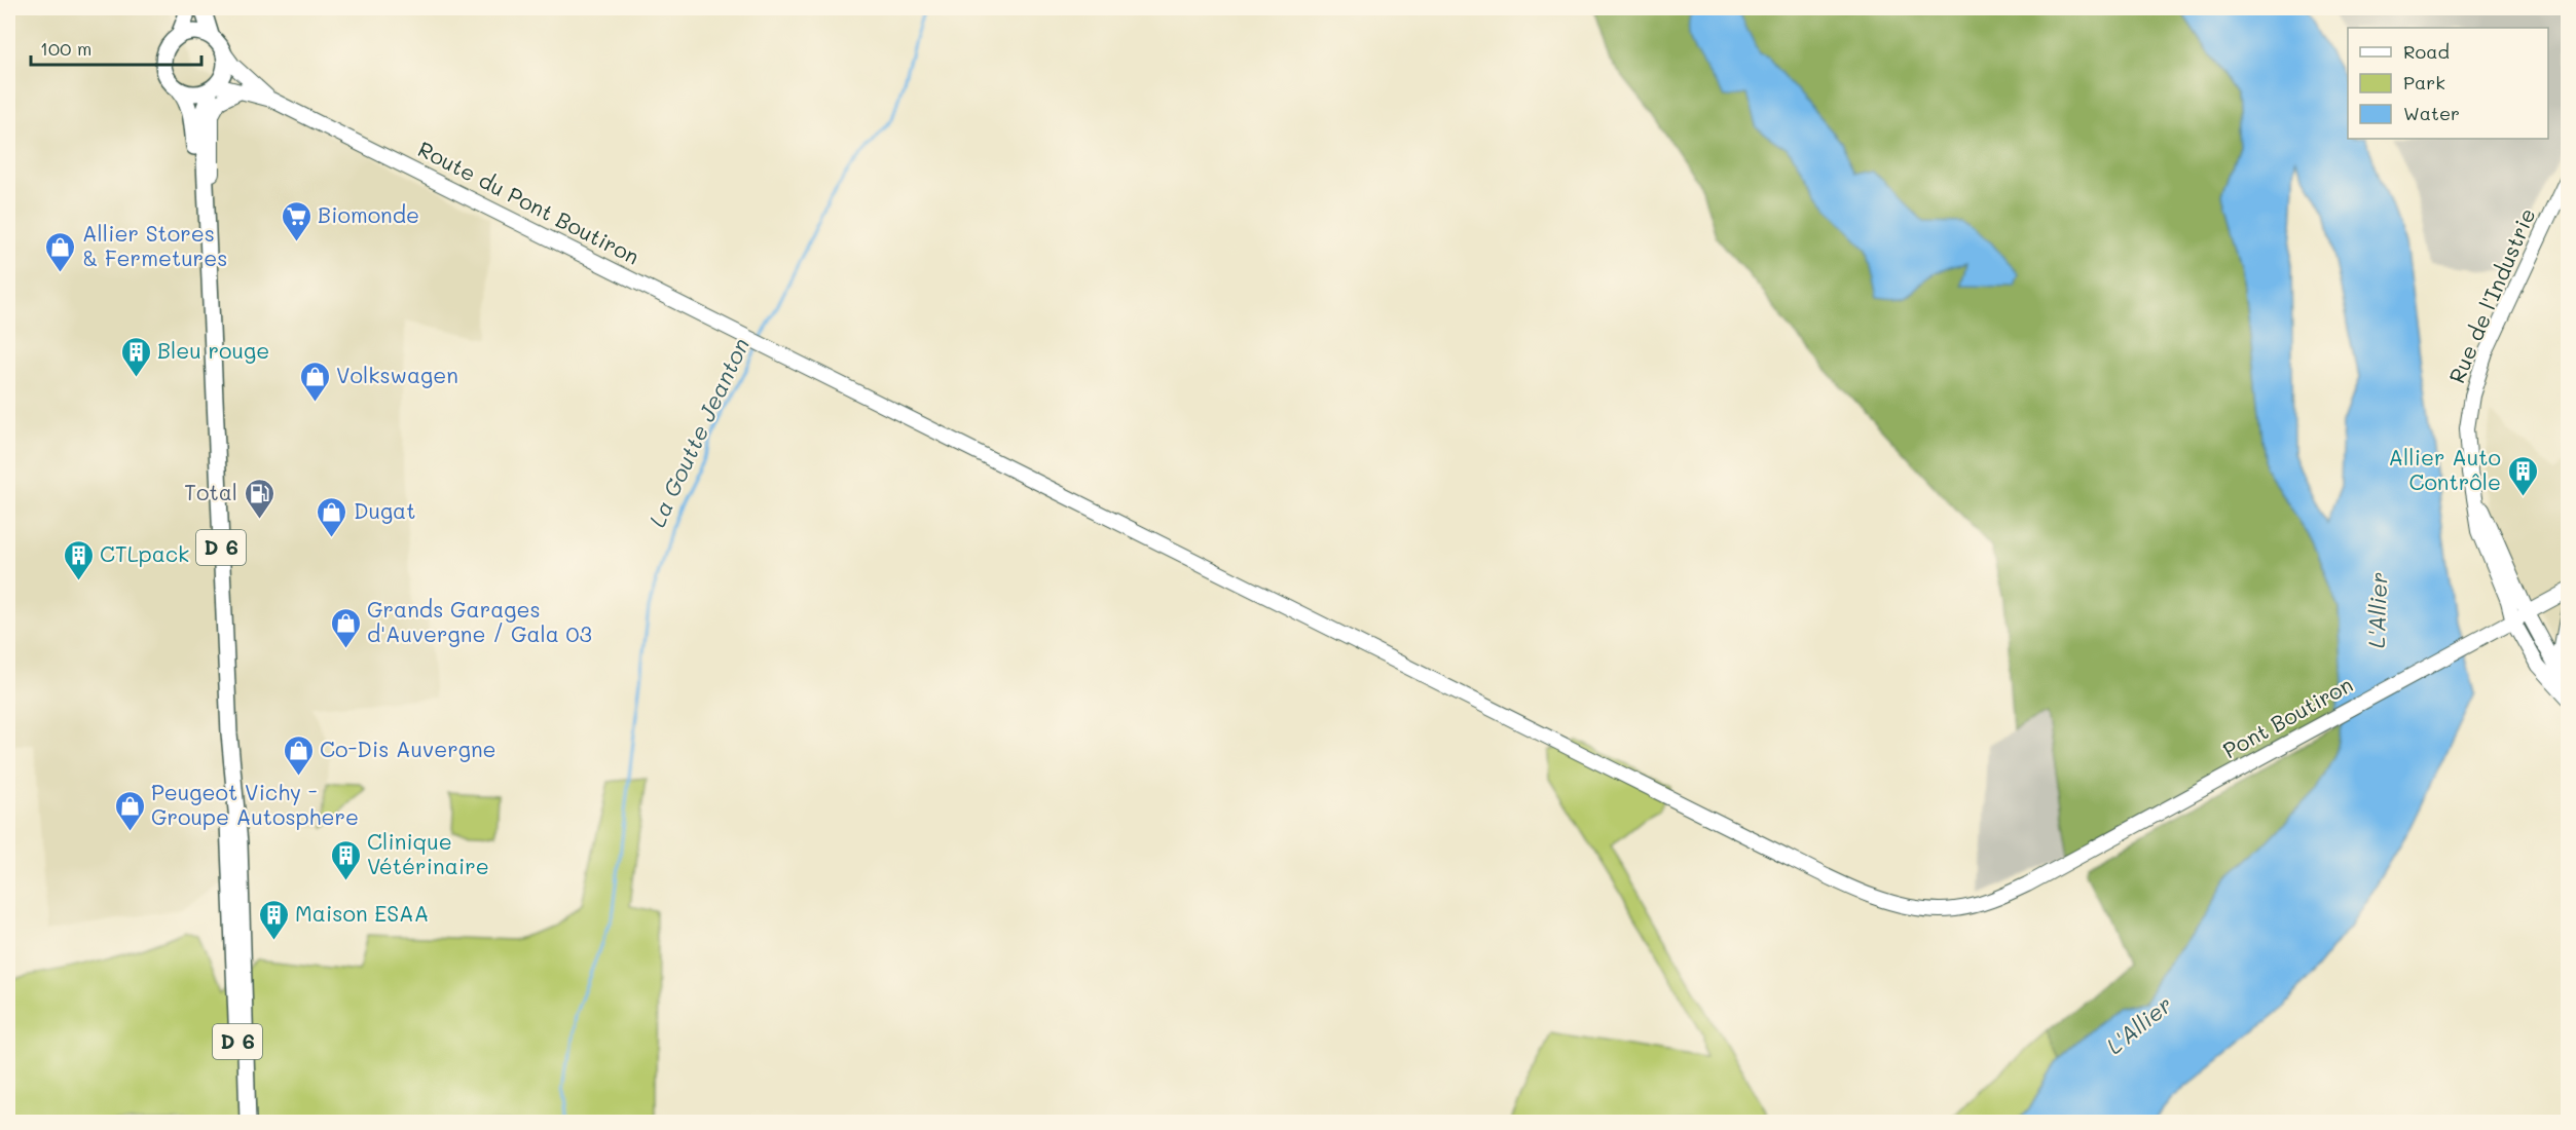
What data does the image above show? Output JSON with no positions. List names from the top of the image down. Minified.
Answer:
{"streets":{"main road":["Route du Pont Boutiron","Rue de l'Industrie","D 6","Pont Boutiron"]},"crossings":[["Route du Pont Boutiron","D 6"],["Route du Pont Boutiron","Pont Boutiron"],["Rue de l'Industrie","Pont Boutiron"]],"water":["La Goutte Jeanton","L'Allier"],"places":{"supermarket":["Biomonde"],"shop":["Allier Stores & Fermetures","Volkswagen","Dugat","Grands Garages d'Auvergne / Gala 03","Co-Dis Auvergne","Peugeot Vichy - Groupe Autosphere"],"building":["Bleu rouge","Allier Auto Contrôle","CTLpack","Clinique Vétérinaire","Maison ESAA"],"fuel station":["Total"]},"legend":["Road","Park","Water"],"scale_bar":"100 m"}
